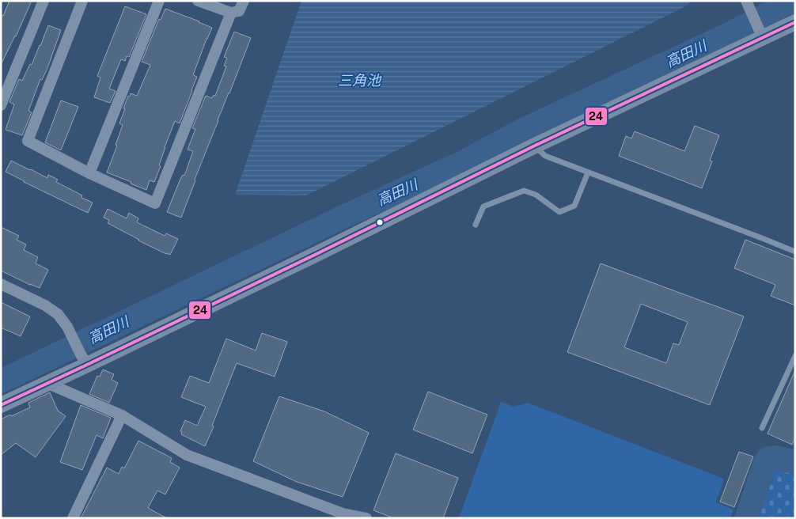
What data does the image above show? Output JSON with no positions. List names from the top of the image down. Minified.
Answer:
{"water":["高田川","三角池"],"lines":["transit line 24"]}
